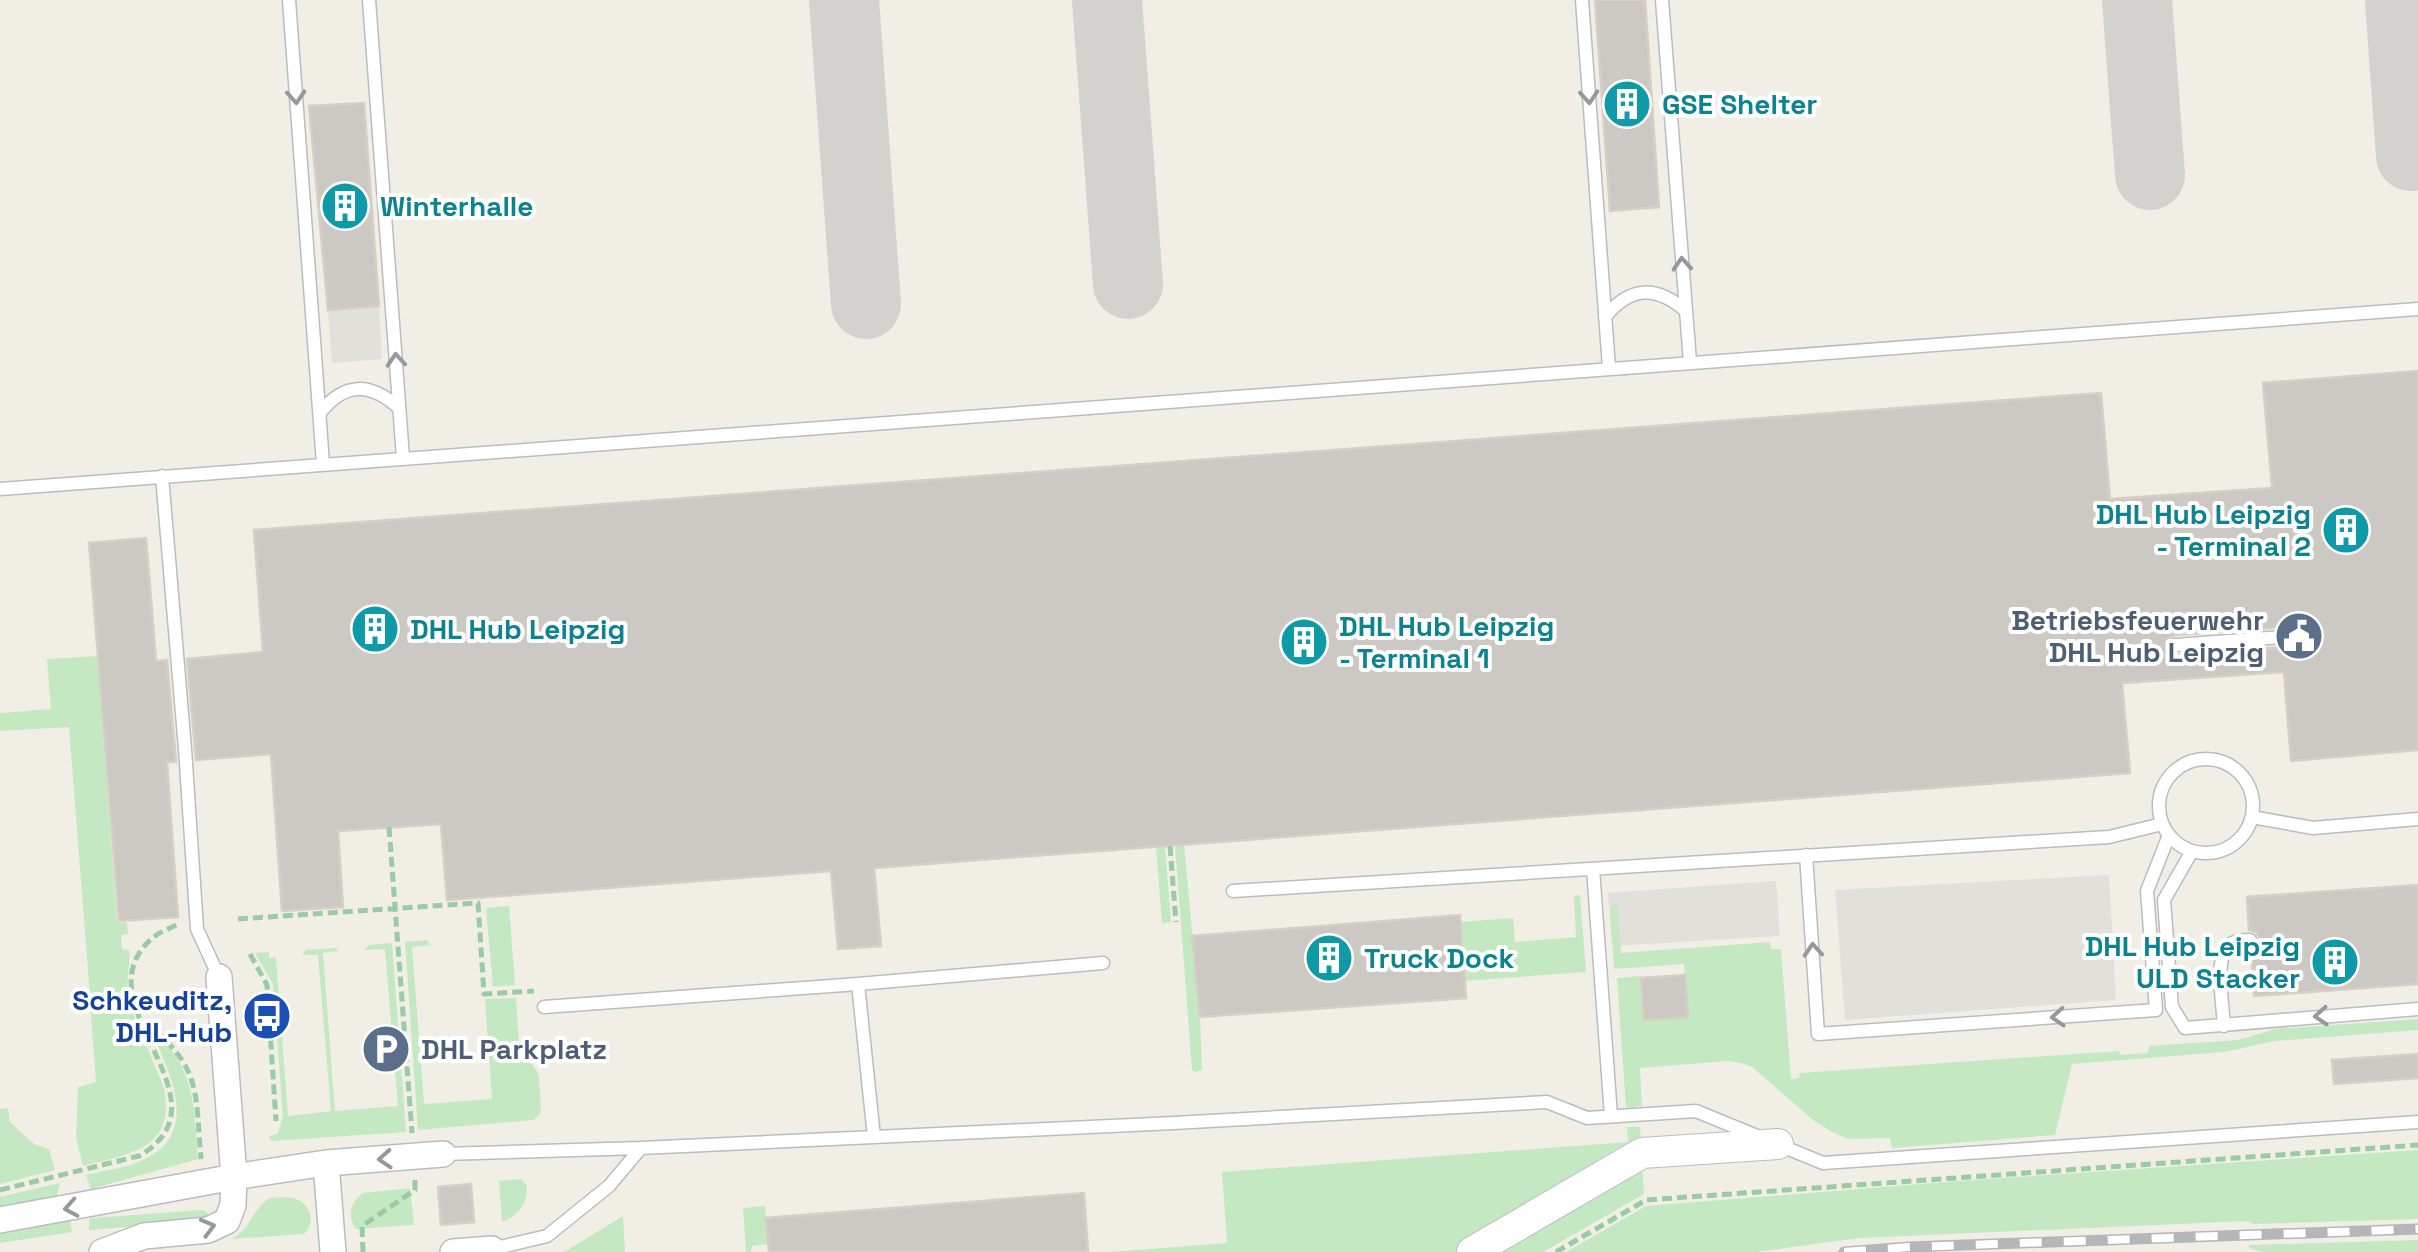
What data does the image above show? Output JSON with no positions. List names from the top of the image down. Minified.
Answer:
{"places":{"building":["GSE Shelter","Winterhalle","DHL Hub Leipzig - Terminal 2","DHL Hub Leipzig","DHL Hub Leipzig - Terminal 1","Truck Dock","DHL Hub Leipzig ULD Stacker"],"public building":["Betriebsfeuerwehr DHL Hub Leipzig"],"bus stop":["Schkeuditz, DHL-Hub"],"parking":["DHL Parkplatz"]}}
